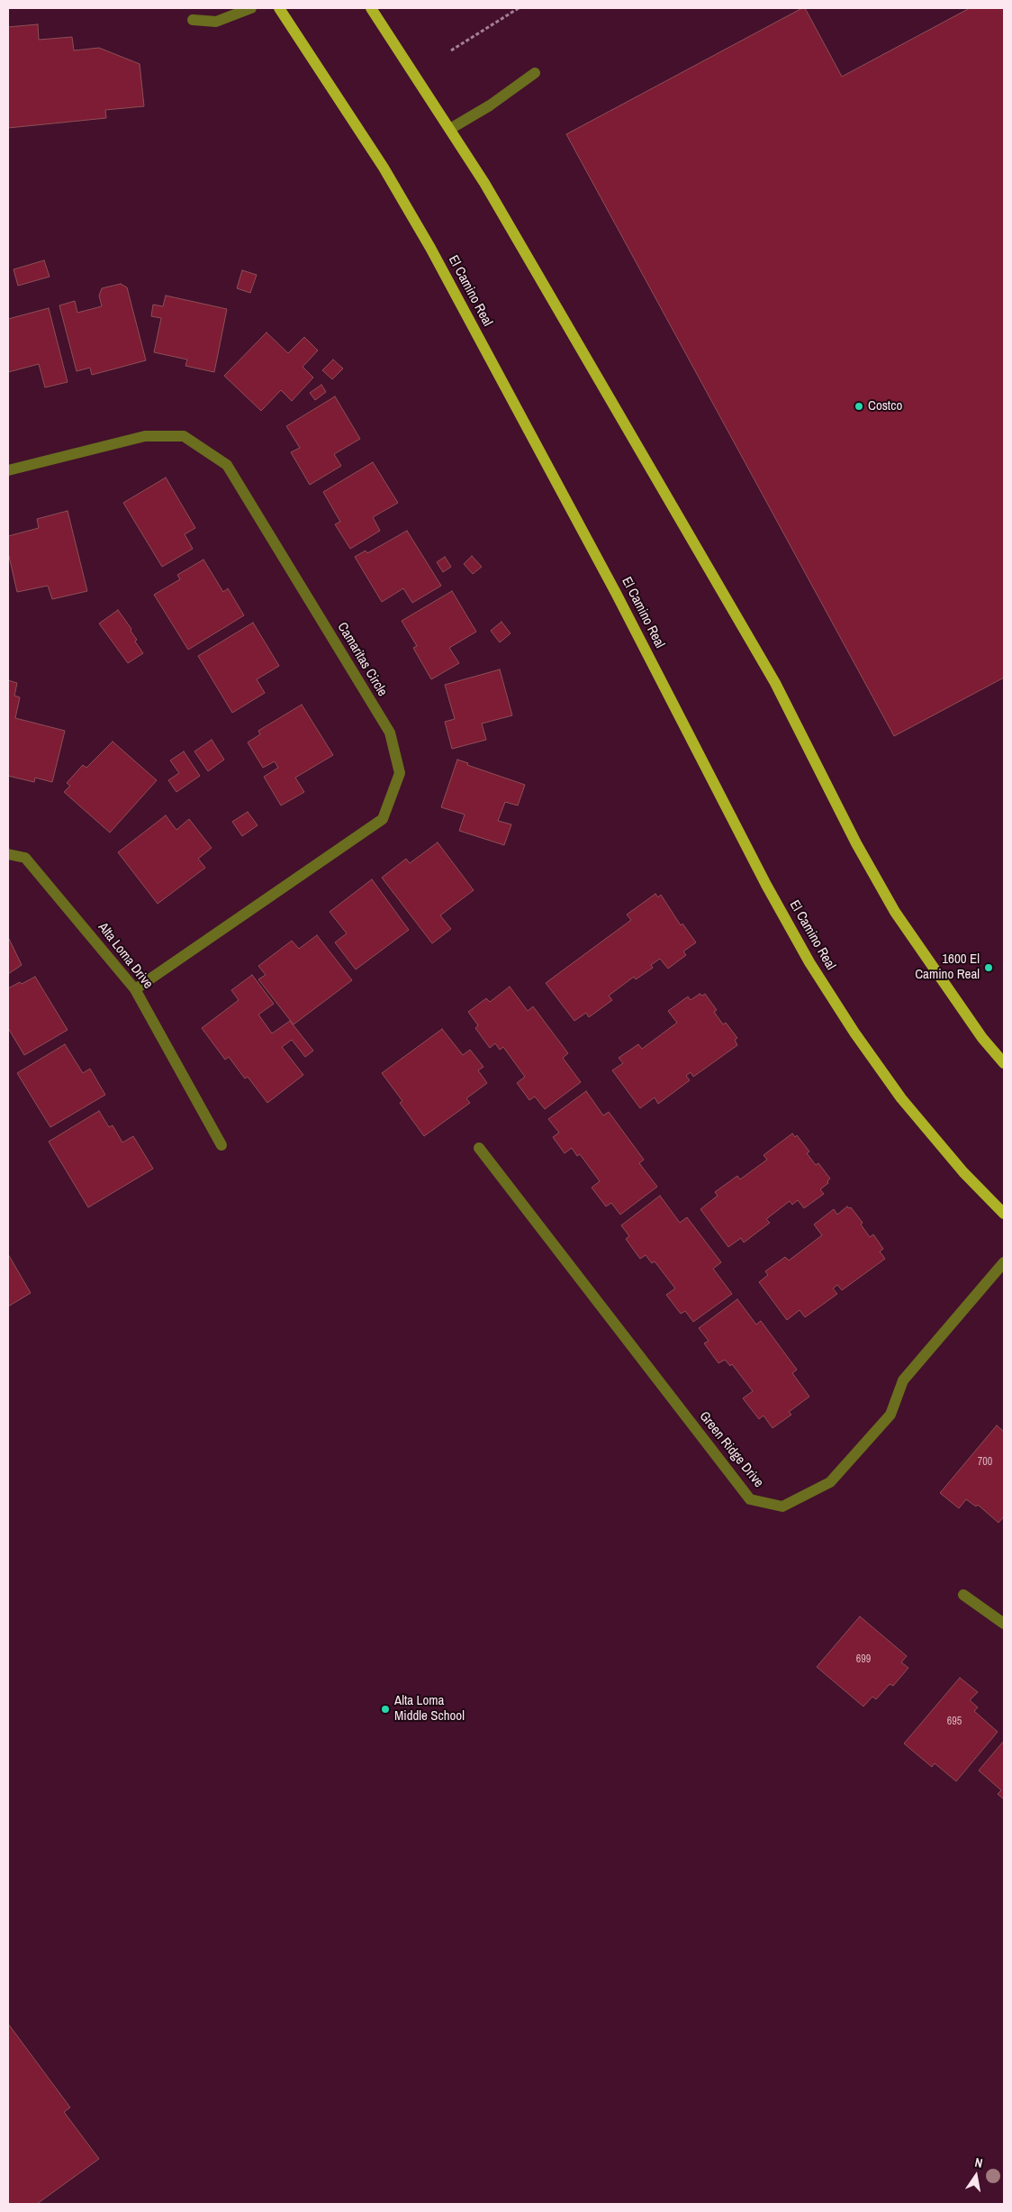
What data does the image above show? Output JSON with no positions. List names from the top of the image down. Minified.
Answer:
{"streets":{"main road":["El Camino Real"],"street":["Camaritas Circle","Alta Loma Drive","Green Ridge Drive"]},"crossings":[["Camaritas Circle","Alta Loma Drive"]],"places":["Costco","1600 El Camino Real","Alta Loma Middle School"],"house_numbers":["700","699","695"],"north":"top"}
